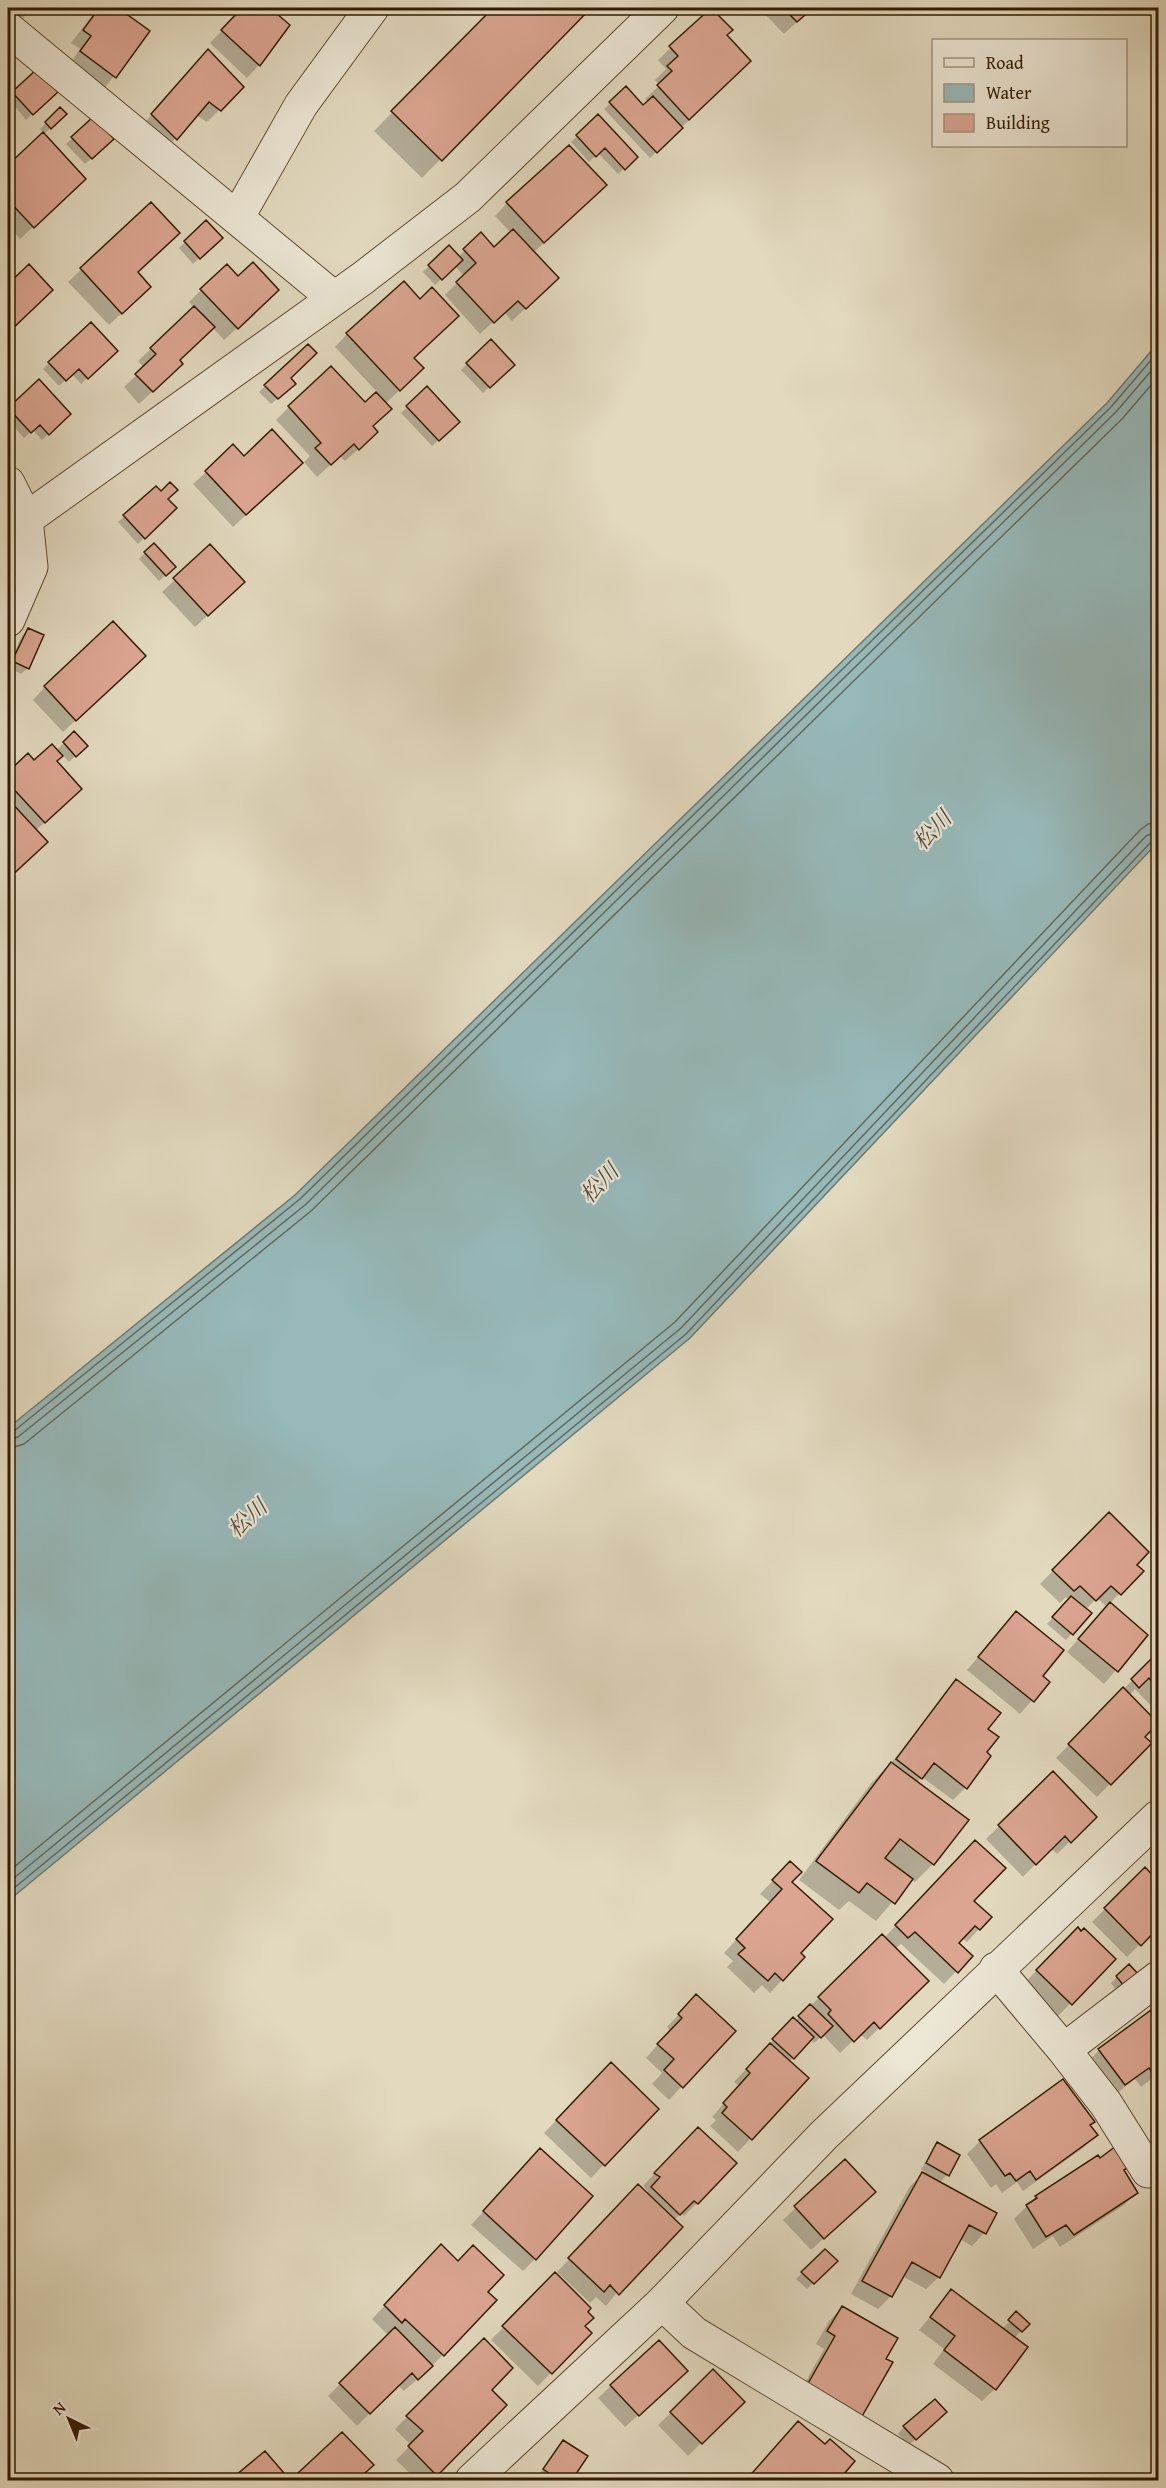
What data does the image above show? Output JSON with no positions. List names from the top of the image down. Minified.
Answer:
{"water":["松川"],"legend":["Road","Water","Building"],"north":"top left"}
